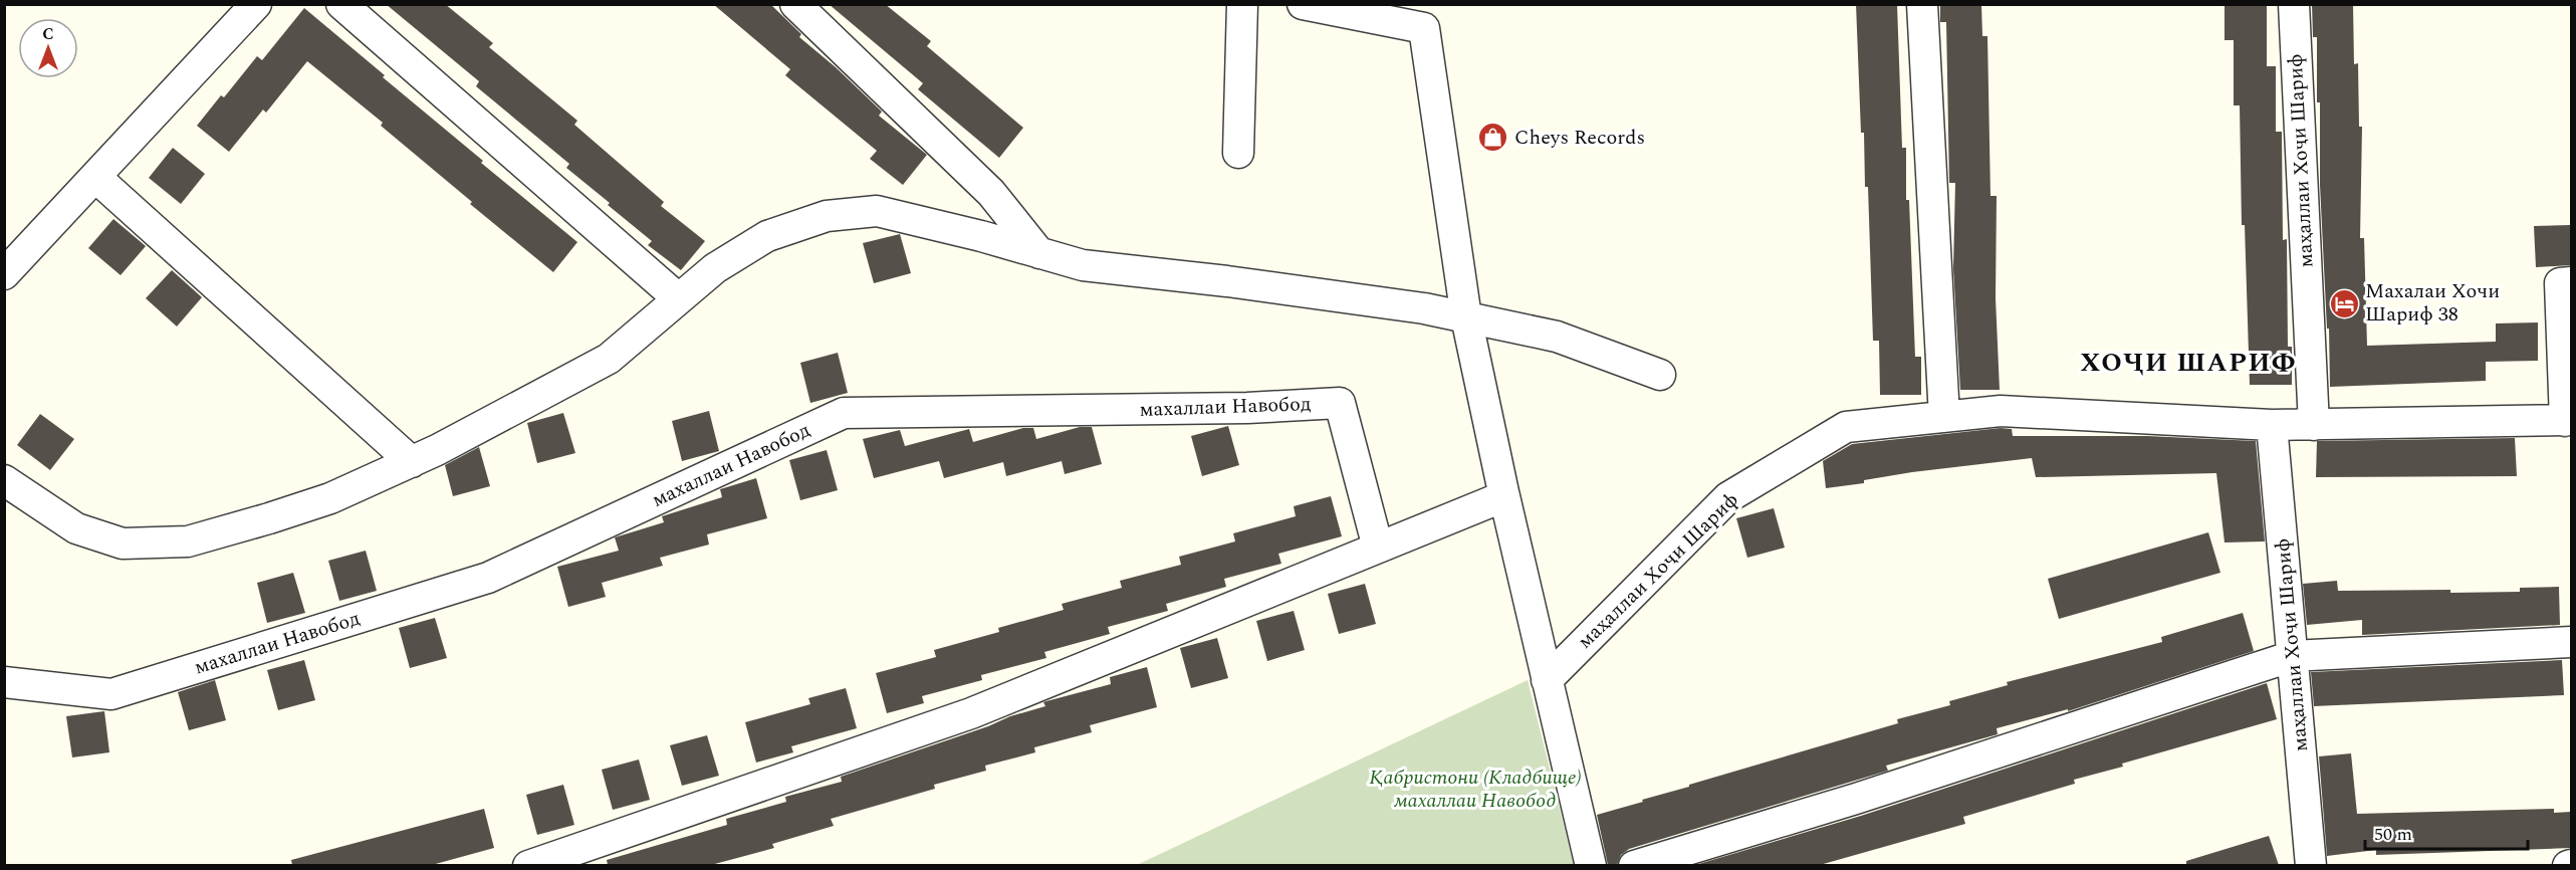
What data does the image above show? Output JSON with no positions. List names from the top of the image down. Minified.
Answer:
{"streets":{"street":["маҳаллаи Хоҷи Шариф","махаллаи Навобод"]},"districts":["ХОҶИ ШАРИФ"],"parks":["Қабристони (Кладбище) махаллаи Навобод"],"places":{"shop":["Cheys Records"],"hotel":["Махалаи Хочи Шариф 38"]},"scale_bar":"50 m","north":"top"}
